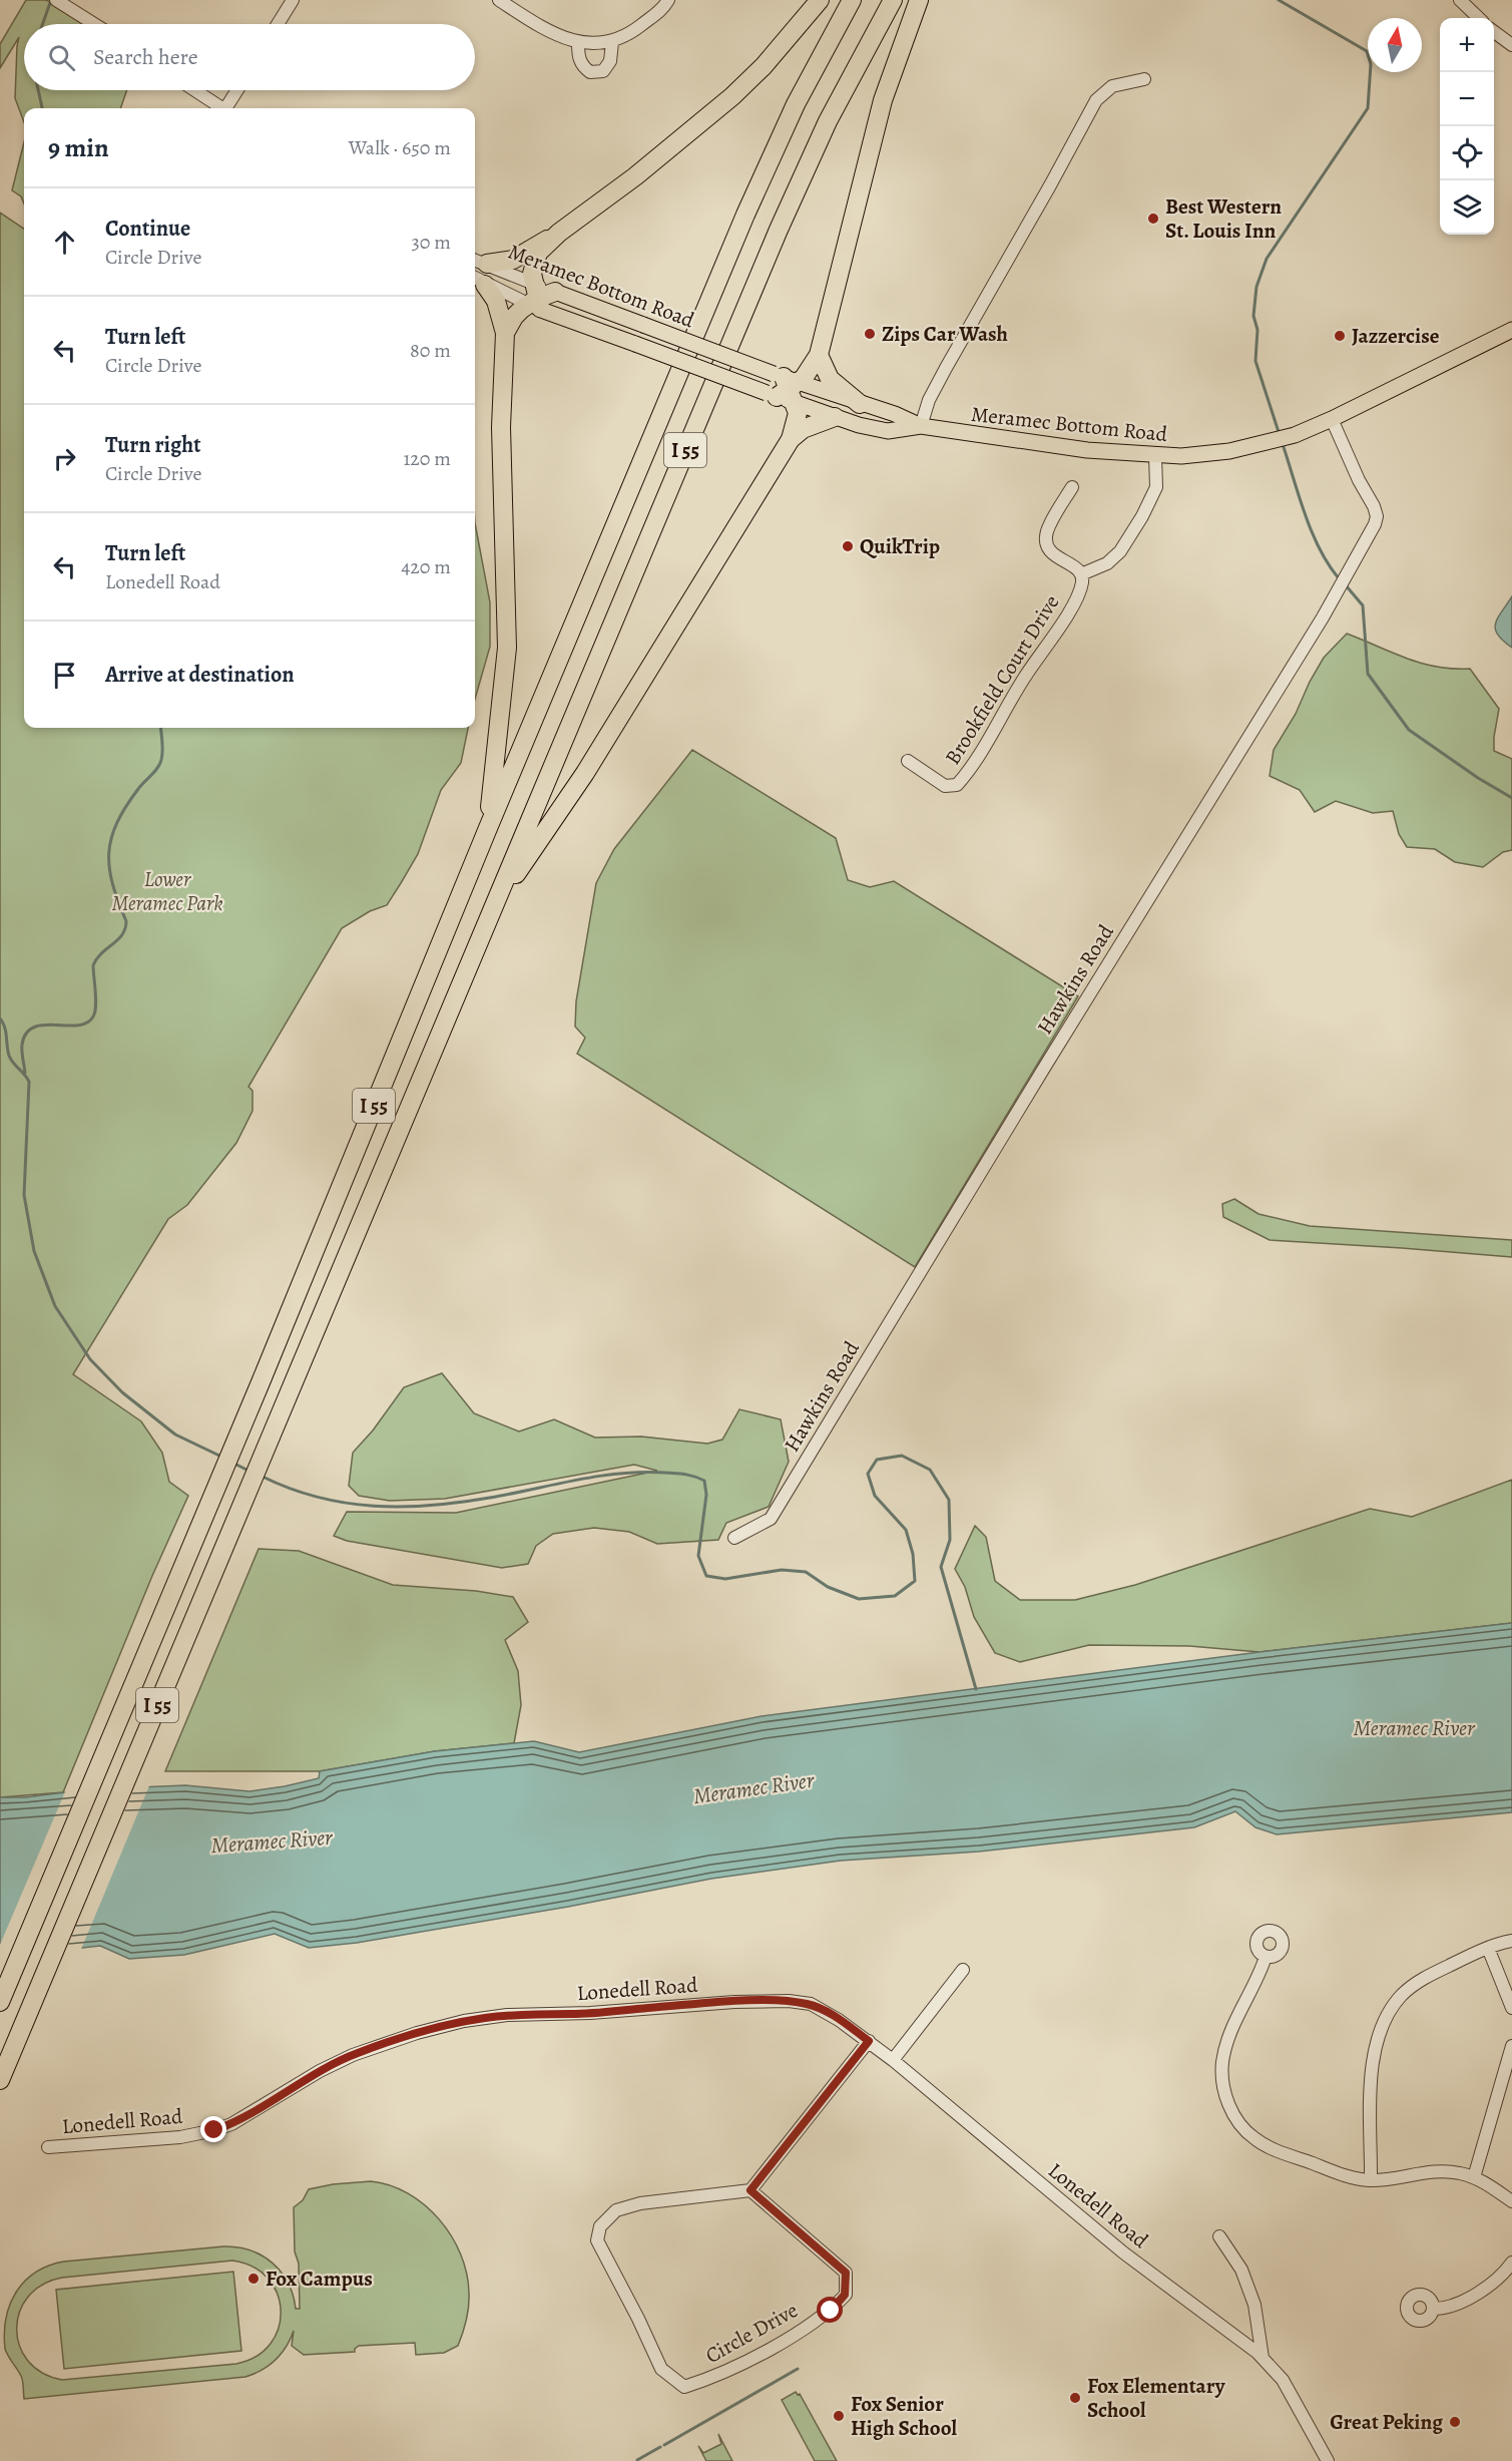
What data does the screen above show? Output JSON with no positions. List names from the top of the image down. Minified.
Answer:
{"streets":{"highway":["I 55"],"main road":["Meramec Bottom Road"],"street":["Brookfield Court Drive","Hawkins Road","Lonedell Road","Circle Drive"]},"crossings":[["Meramec Bottom Road","Hawkins Road"]],"water":["Meramec River"],"parks":["Lower Meramec Park"],"places":["Best Western St. Louis Inn","Zips Car Wash","Jazzercise","QuikTrip","Fox Campus","Fox Elementary School","Fox Senior High School","Great Peking"],"north":"top","page":{"map_buttons":["+","−"],"search":"Search here","heading":["9 min","Walk · 650 m"],"list":[["Continue","Circle Drive","30 m"],["Turn left","Circle Drive","80 m"],["Turn right","Circle Drive","120 m"],["Turn left","Lonedell Road","420 m"],"Arrive at destination"]}}
